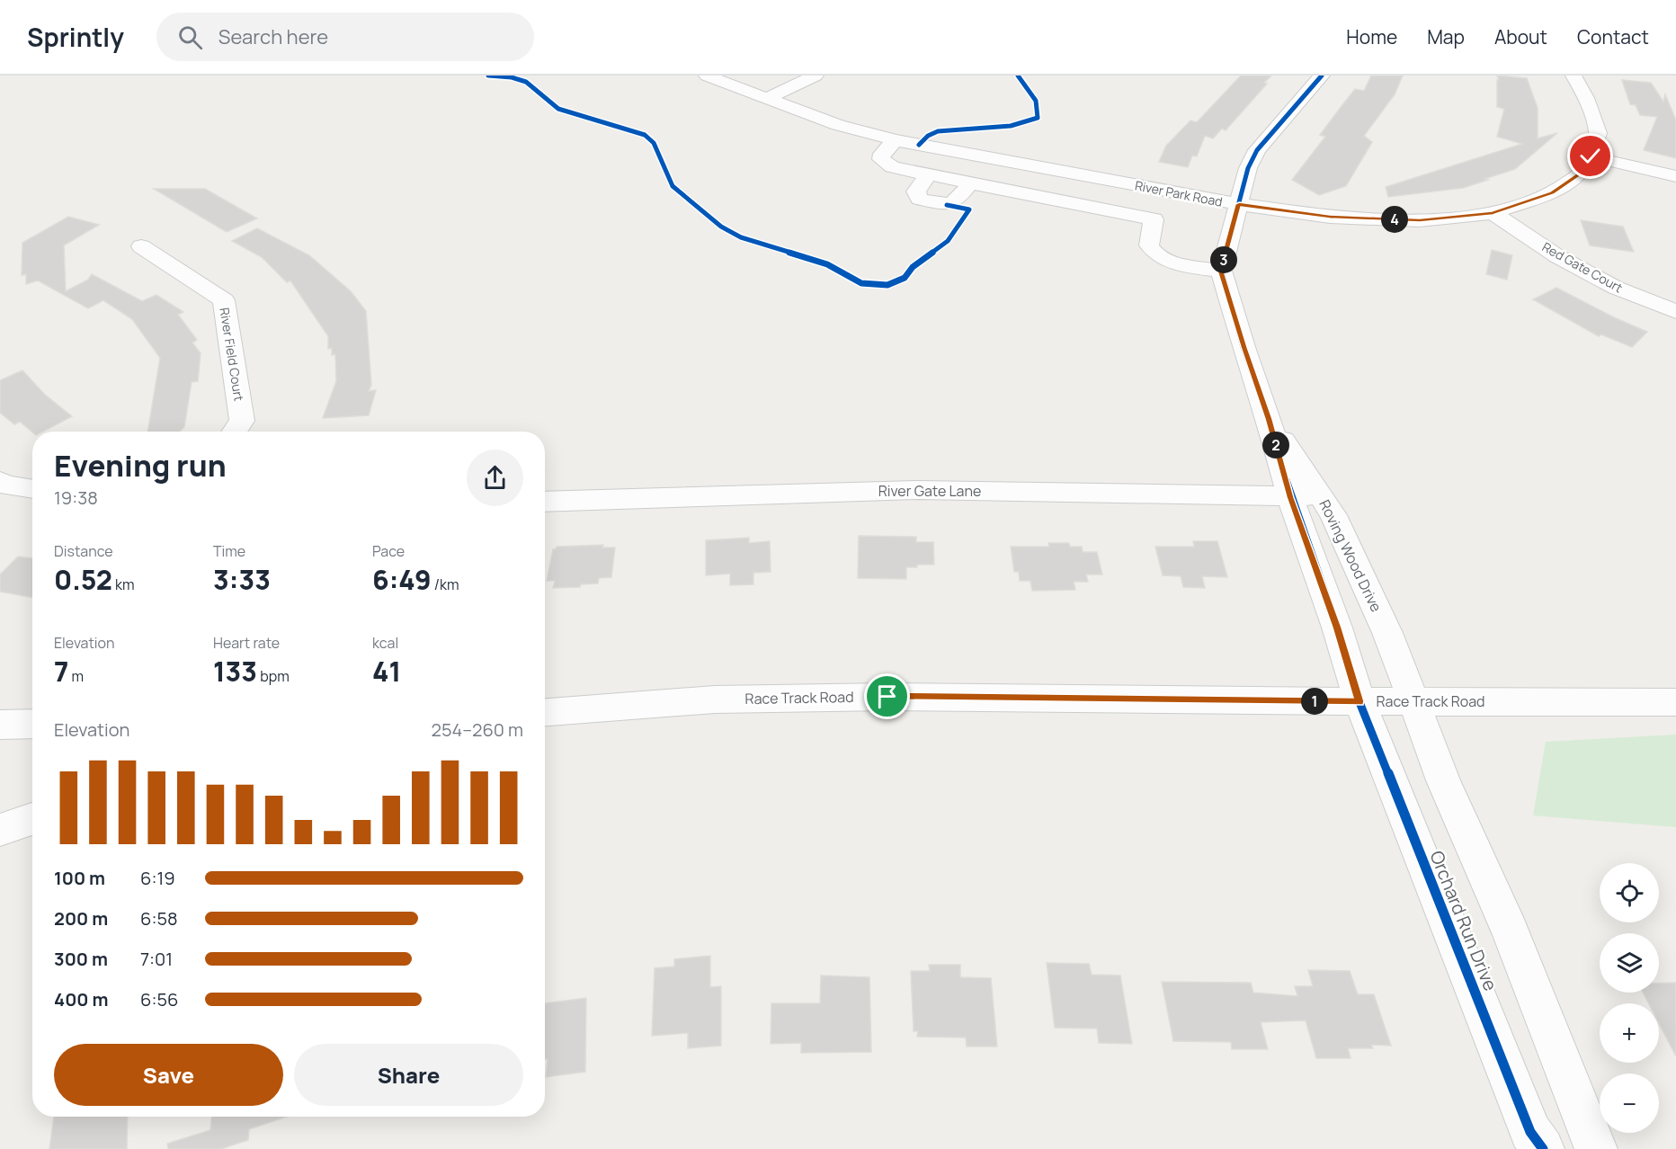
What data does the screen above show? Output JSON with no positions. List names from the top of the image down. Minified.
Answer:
{"streets":{"street":["River Park Road","Red Gate Court","River Field Court","River Gate Lane","Roving Wood Drive","Race Track Road","Orchard Run Drive"]},"crossings":[["River Park Road","Red Gate Court"],["River Gate Lane","Roving Wood Drive"],["Roving Wood Drive","Race Track Road"],["Roving Wood Drive","Orchard Run Drive"],["Race Track Road","Orchard Run Drive"]],"page":{"header":"Sprintly","search":"Search here","nav":["Home","Map","About","Contact"],"pins":["4","3","2","1"],"heading":["Evening run","19:38"],"stats":[["Distance","0.52 km"],["Time","3:33"],["Pace","6:49 /km"],["Elevation","7 m"],["Heart rate","133 bpm"],["kcal","41"]],"chart":["Elevation","254–260 m"],"list":[{"name":"100 m","note":"6:19"},{"name":"200 m","note":"6:58"},{"name":"300 m","note":"7:01"},{"name":"400 m","note":"6:56"}],"map_buttons":["+","−"],"buttons":["Save","Share"]}}
